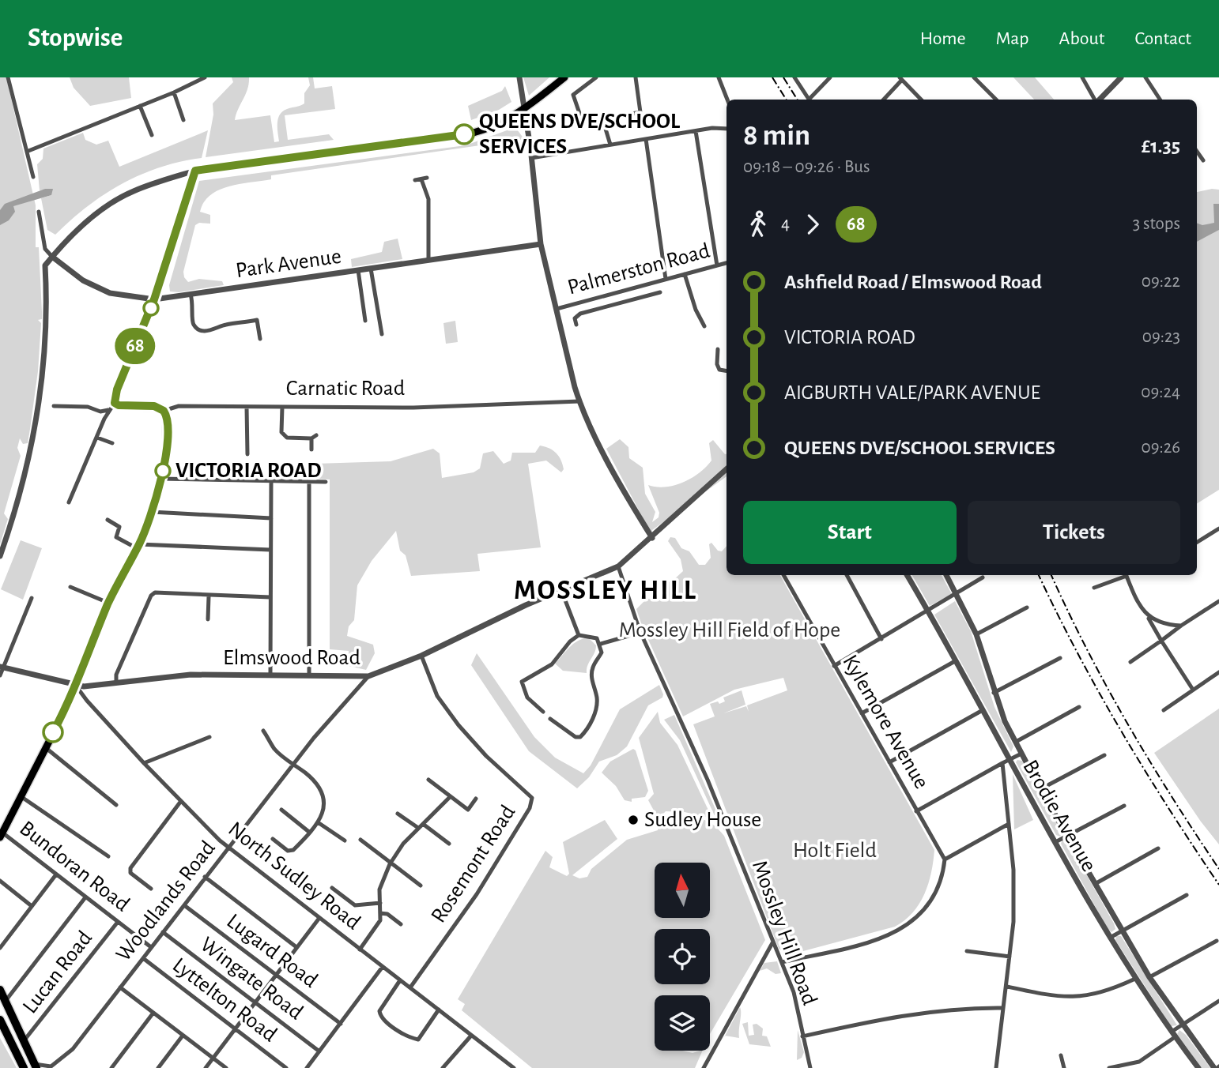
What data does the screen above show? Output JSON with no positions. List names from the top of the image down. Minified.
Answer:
{"streets":{"main road":["Carnatic Road"],"street":["Park Avenue","Palmerston Road","Elmswood Road","Kylemore Avenue","Brodie Avenue","Rosemont Road","Bundoran Road","North Sudley Road","Woodlands Road","Mossley Hill Road","Lugard Road","Lucan Road","Wingate Road","Lyttelton Road"]},"crossings":[["Elmswood Road","Rosemont Road"],["Elmswood Road","North Sudley Road"],["Elmswood Road","Woodlands Road"],["Elmswood Road","Mossley Hill Road"],["Rosemont Road","North Sudley Road"],["Bundoran Road","Woodlands Road"],["Bundoran Road","Lucan Road"],["North Sudley Road","Woodlands Road"],["Woodlands Road","Lugard Road"],["Woodlands Road","Wingate Road"],["Woodlands Road","Lyttelton Road"]],"districts":["MOSSLEY HILL"],"parks":["Mossley Hill Field of Hope","Holt Field"],"places":["QUEENS DVE/SCHOOL SERVICES","VICTORIA ROAD","Sudley House"],"lines":["bus line 68"],"north":"top","page":{"header":"Stopwise","nav":["Home","Map","About","Contact"],"on_map":"68","heading":["8 min","09:18 – 09:26 · Bus","£1.35"],"legs":["4","68","3 stops"],"list":[{"name":"Ashfield Road / Elmswood Road","value":"09:22"},{"name":"VICTORIA ROAD","value":"09:23"},{"name":"AIGBURTH VALE/PARK AVENUE","value":"09:24"},{"name":"QUEENS DVE/SCHOOL SERVICES","value":"09:26"}],"buttons":["Start","Tickets"]}}
